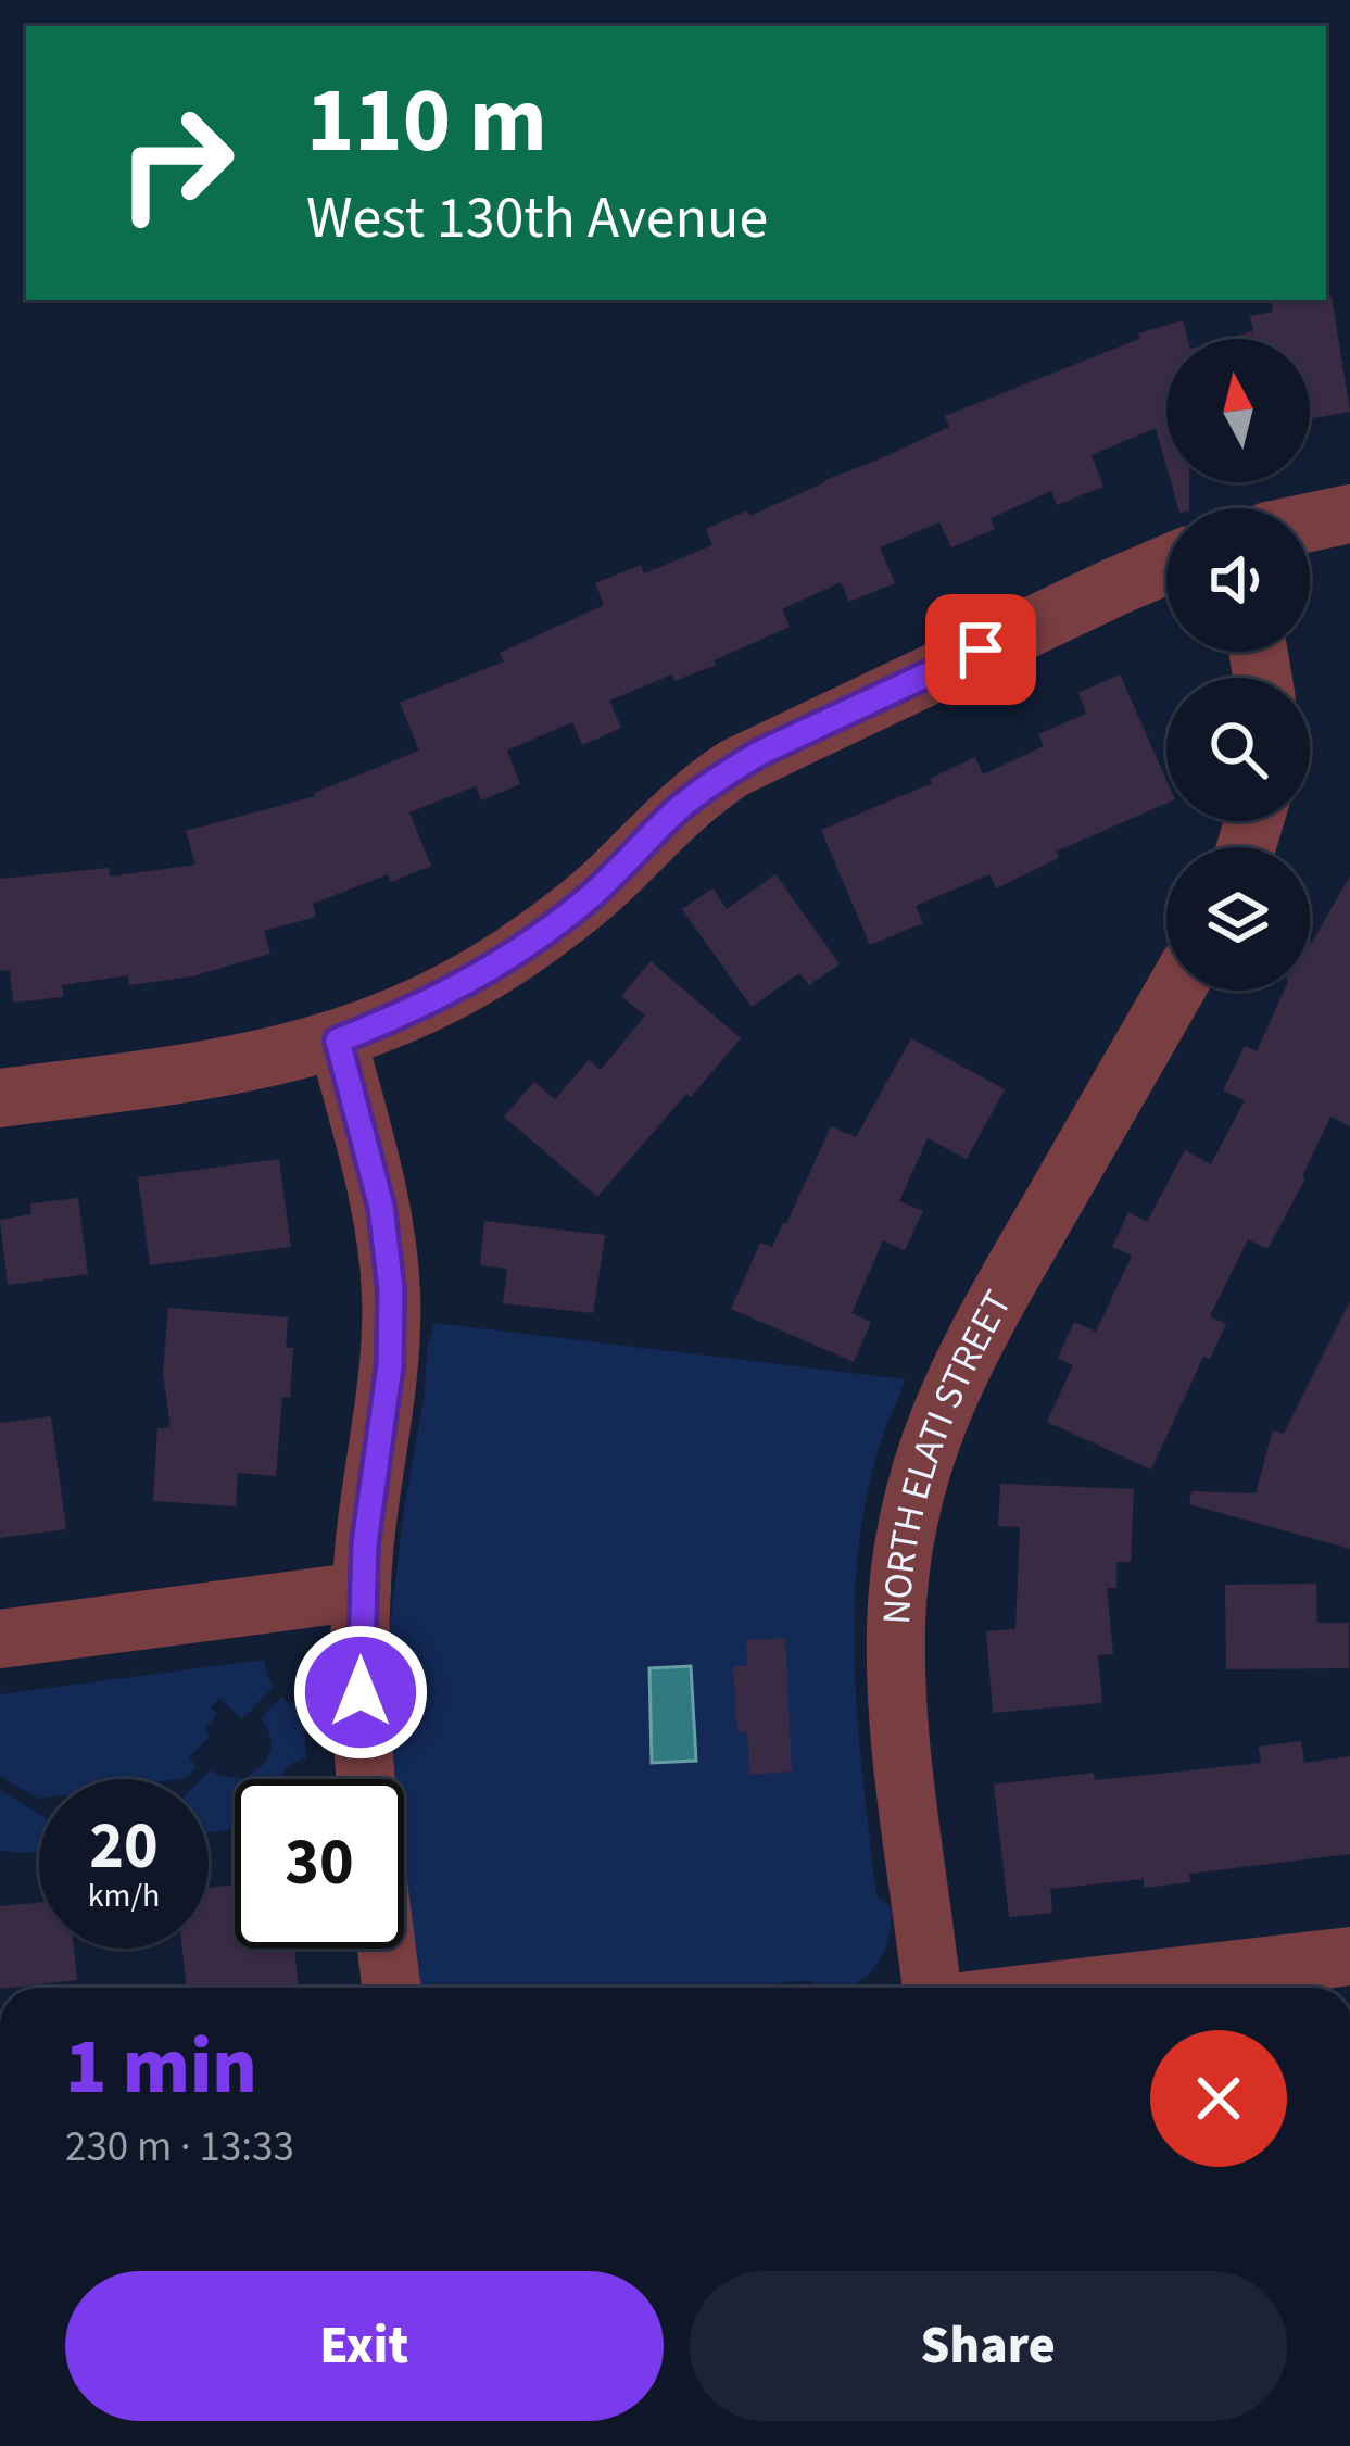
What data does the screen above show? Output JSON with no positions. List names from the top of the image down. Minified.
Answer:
{"streets":{"street":["NORTH ELATI STREET"]},"north":"top","page":{"turn":["110 m","West 130th Avenue"],"speed":"20 km/h","limit":"30","heading":["1 min","230 m · 13:33"],"buttons":["Exit","Share"]}}
